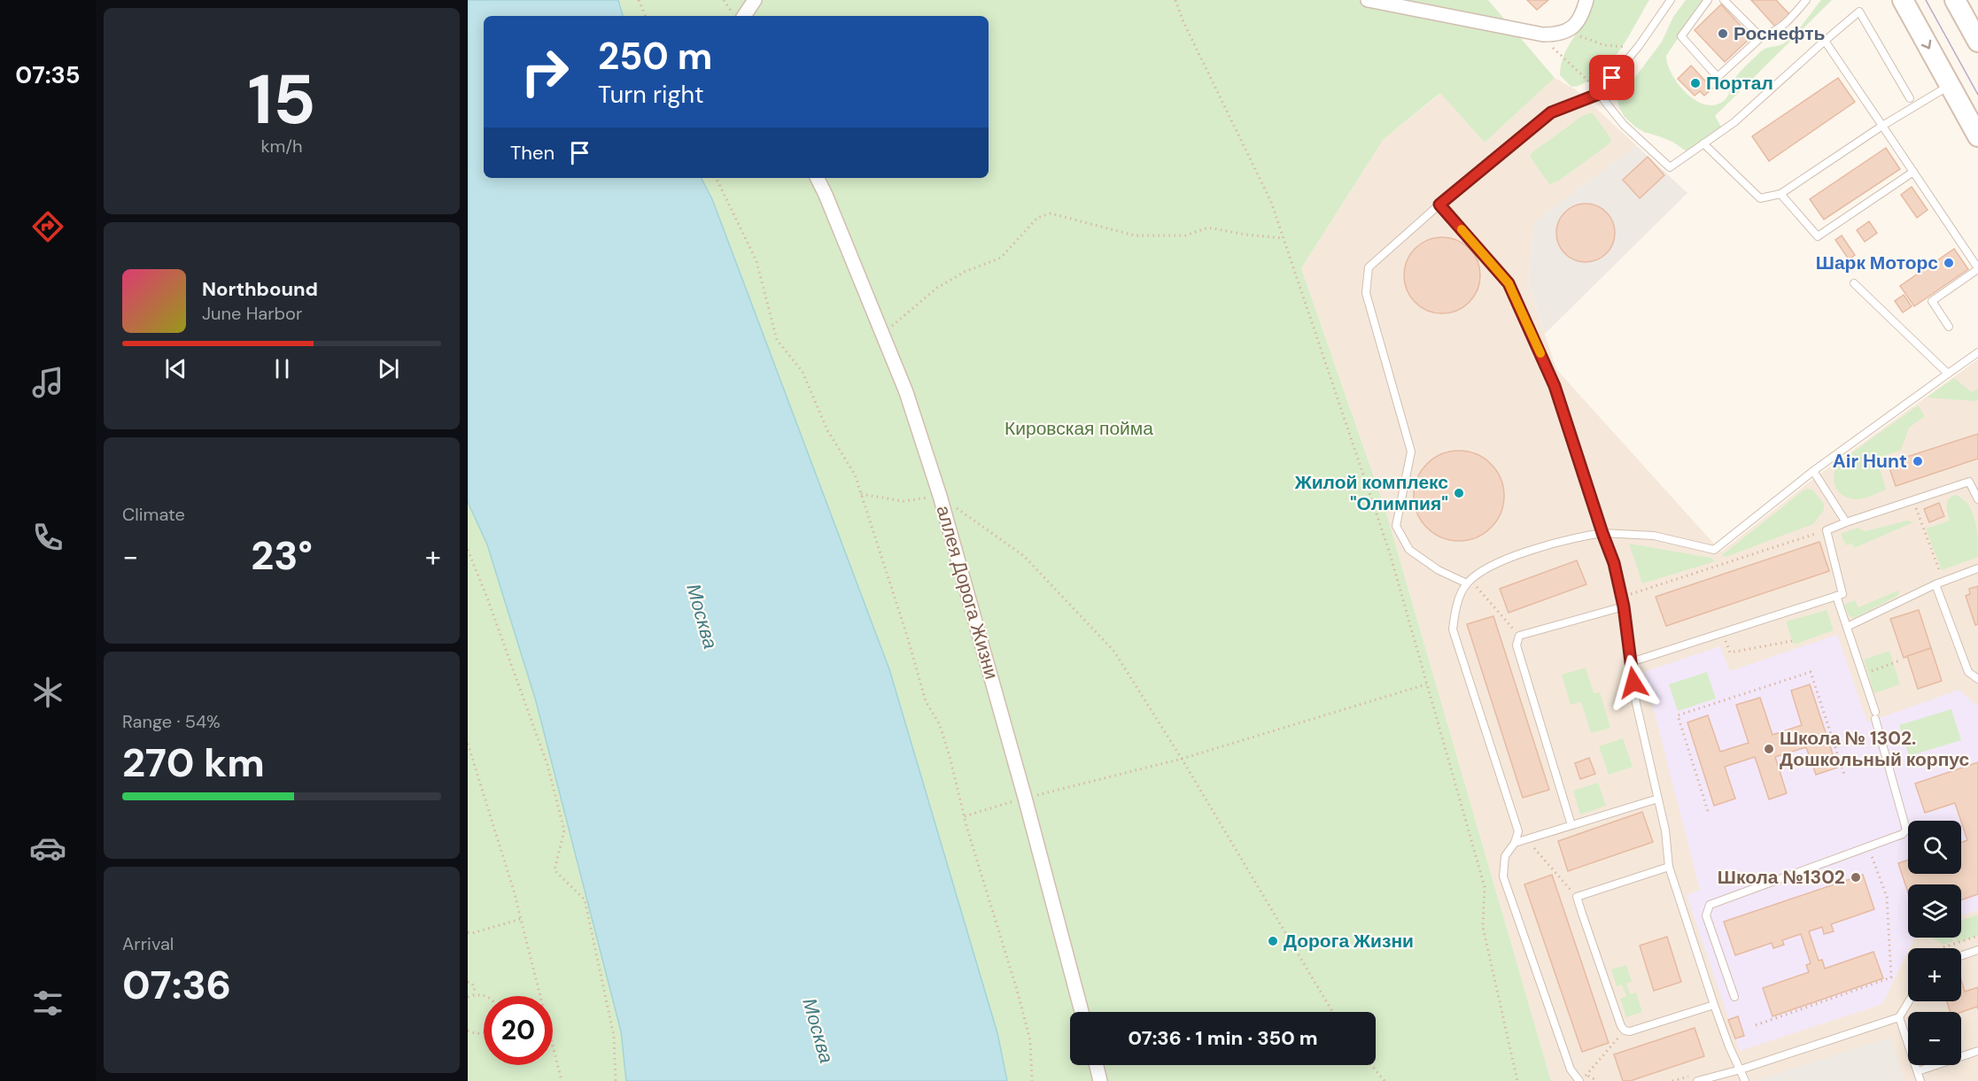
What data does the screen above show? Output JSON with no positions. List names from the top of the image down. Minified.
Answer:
{"streets":{"street":["аллея Дорога Жизни"]},"water":["Москва"],"parks":["Кировская пойма"],"places":["Роснефть","Портал","Шарк Моторс","Air Hunt","Жилой комплекс \"Олимпия\"","Школа № 1302. Дошкольный корпус","Школа №1302","Дорога Жизни"],"page":{"tabs":"07:35","tile":[["15","km/h"],"Climate",["Range · 54%","270 km"],["Arrival","07:36"]],"turn":["250 m","Turn right"],"then":"Then","song":["Northbound","June Harbor"],"heat":["−","23°","+"],"map_buttons":["+","−"],"limit":"20","trip":"07:36 · 1 min · 350 m"}}
